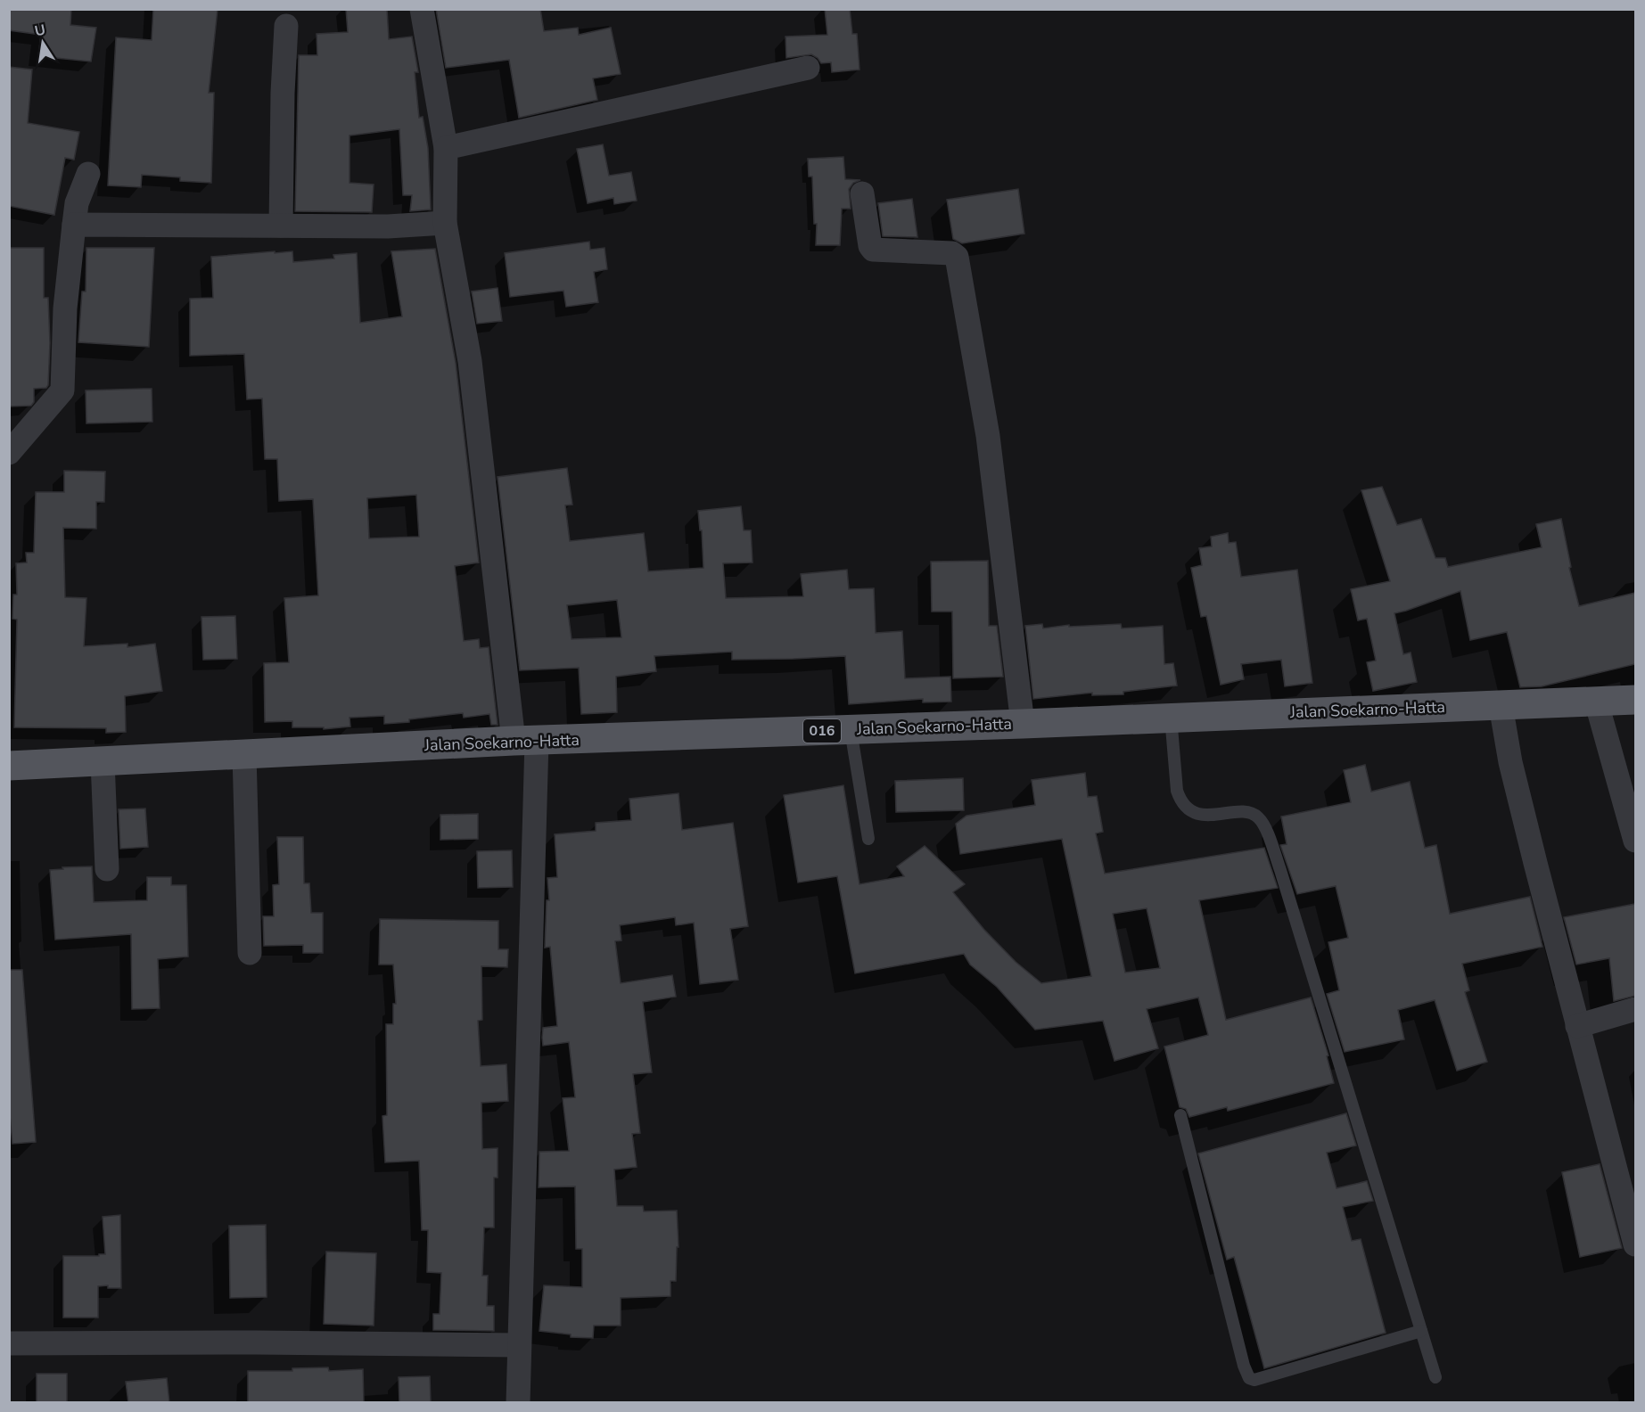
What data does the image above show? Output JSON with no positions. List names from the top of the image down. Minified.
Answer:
{"streets":{"main road":["Jalan Soekarno-Hatta","016"]},"north":"top"}
